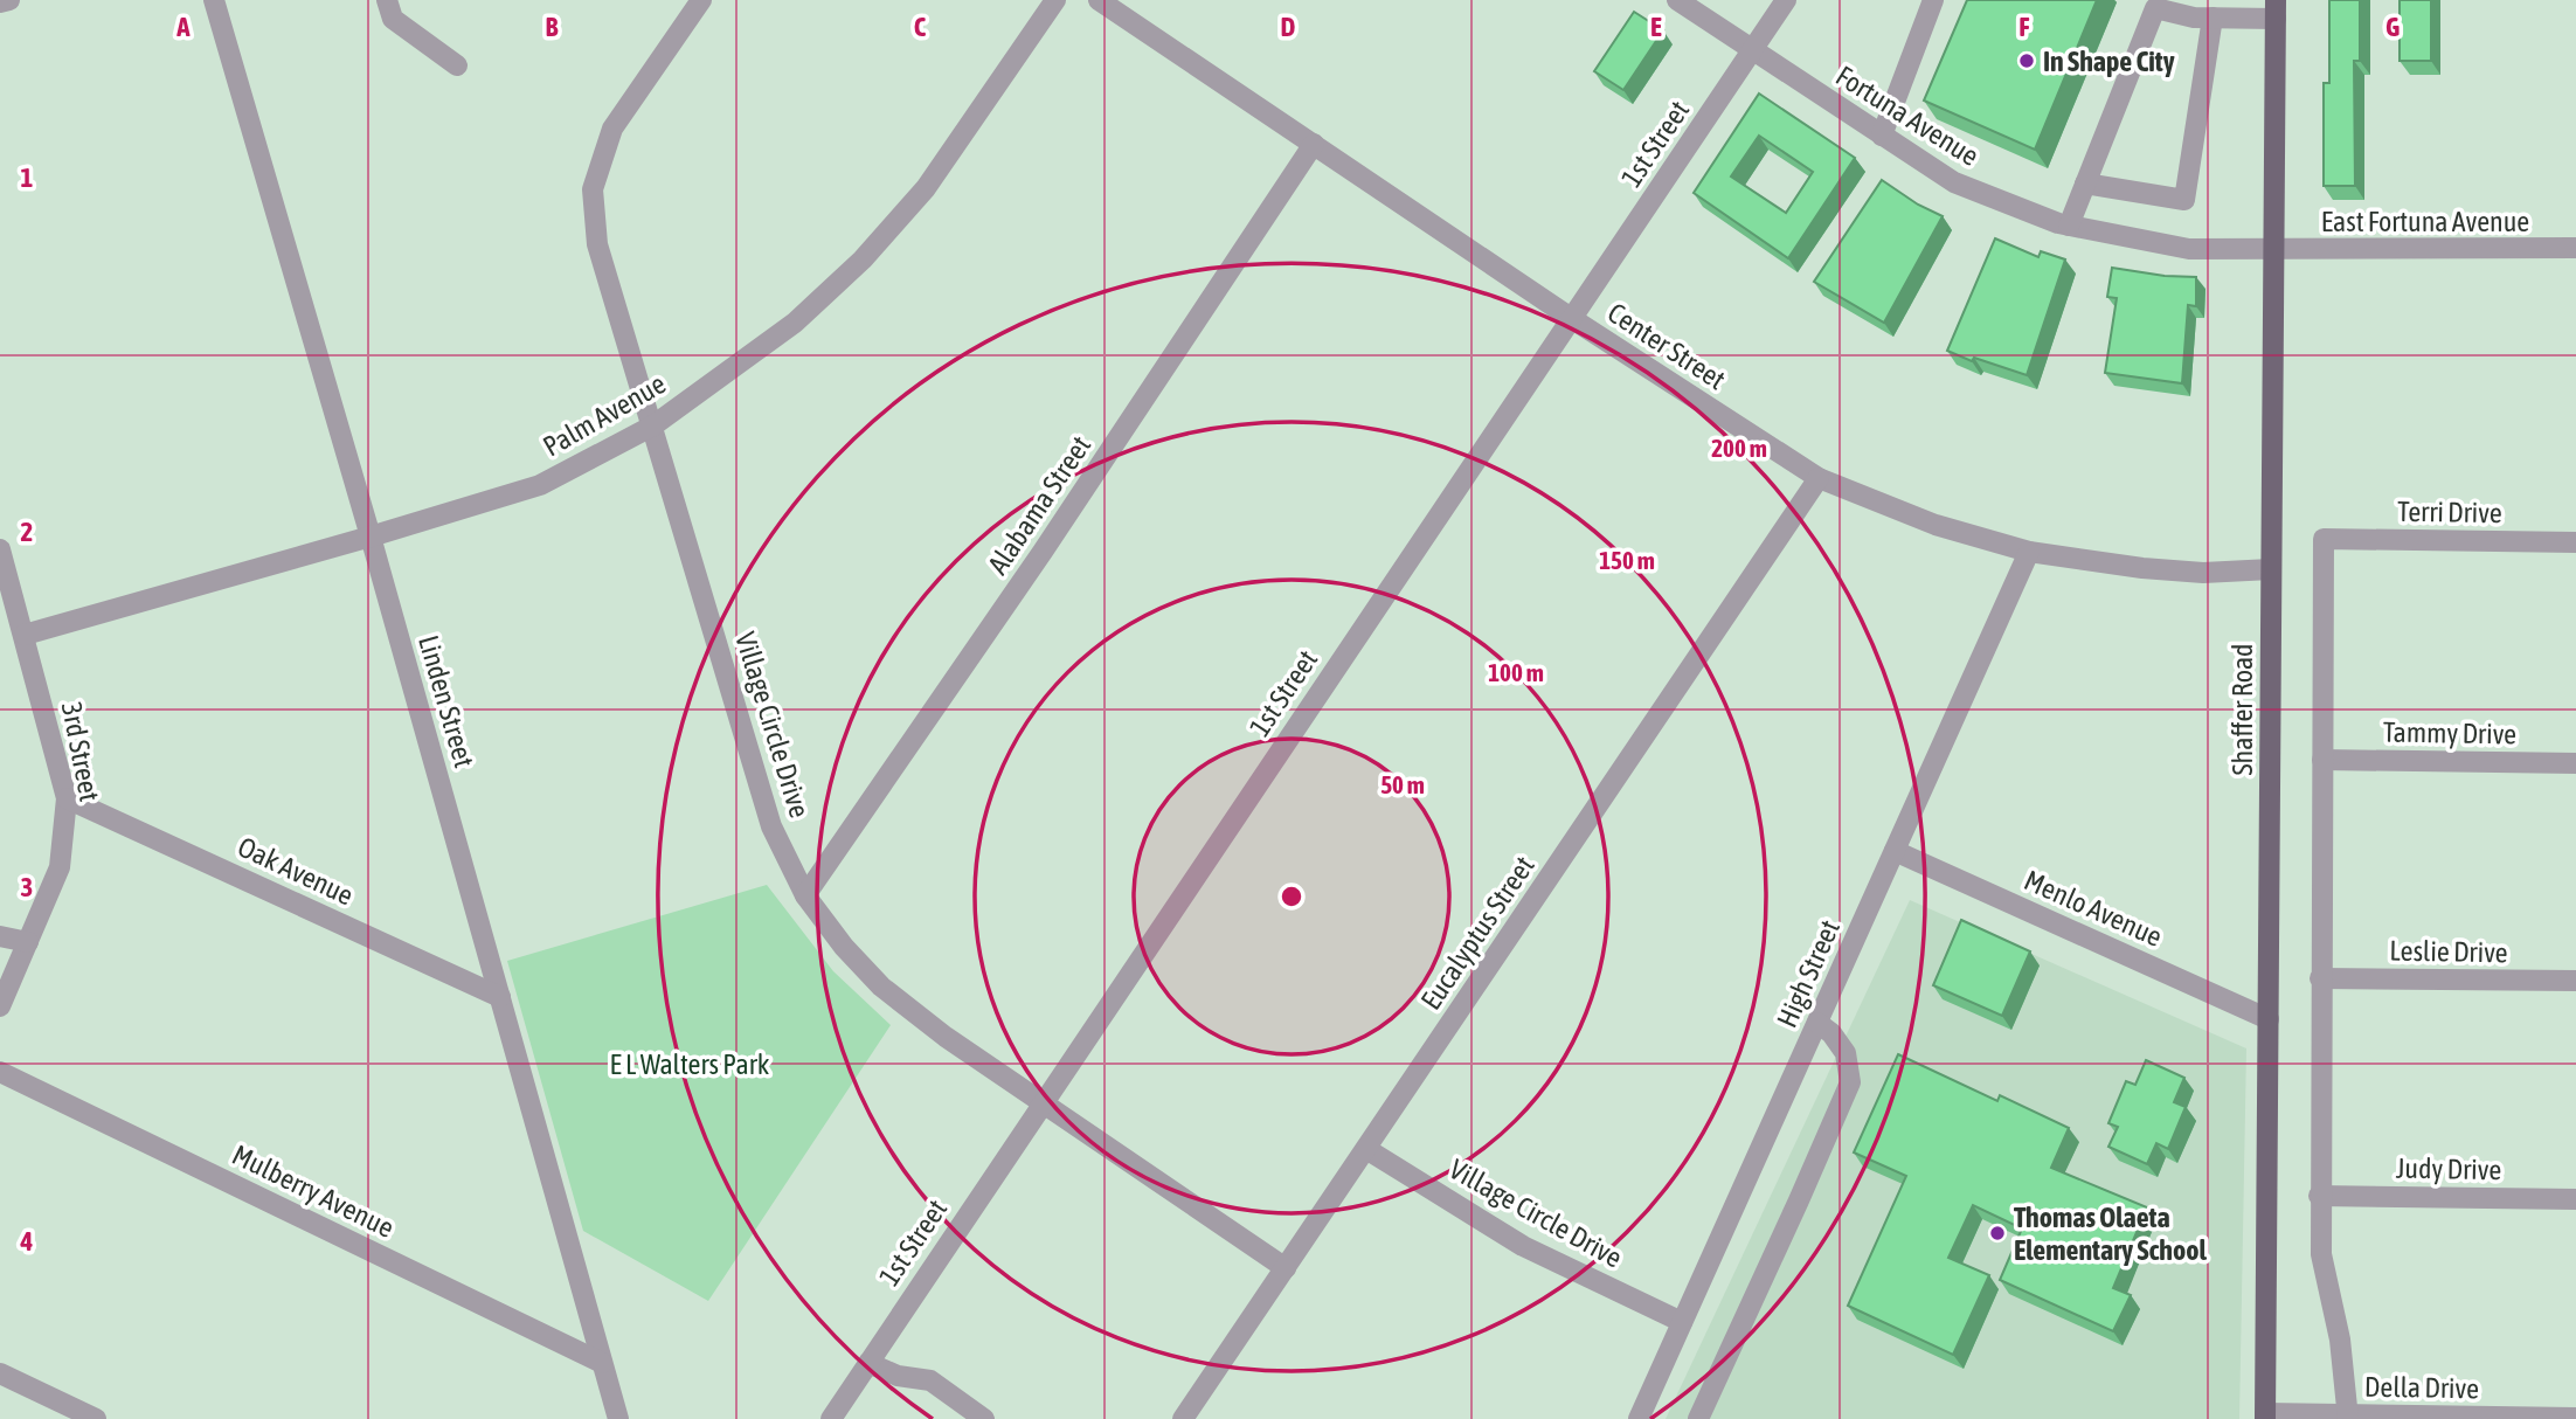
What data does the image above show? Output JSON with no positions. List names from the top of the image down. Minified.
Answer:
{"streets":{"main road":["Shaffer Road"],"street":["Fortuna Avenue","1st Street","East Fortuna Avenue","Center Street","Palm Avenue","Alabama Street","Terri Drive","Linden Street","Village Circle Drive","Tammy Drive","3rd Street","Oak Avenue","Menlo Avenue","Eucalyptus Street","Leslie Drive","High Street","Judy Drive","Mulberry Avenue","Della Drive"]},"crossings":[["Fortuna Avenue","1st Street"],["Fortuna Avenue","East Fortuna Avenue"],["Fortuna Avenue","Shaffer Road"],["1st Street","Center Street"],["1st Street","Village Circle Drive"],["East Fortuna Avenue","Shaffer Road"],["Center Street","Alabama Street"],["Center Street","Shaffer Road"],["Center Street","Eucalyptus Street"],["Center Street","High Street"],["Palm Avenue","Linden Street"],["Palm Avenue","Village Circle Drive"],["Palm Avenue","3rd Street"],["Alabama Street","Village Circle Drive"],["Terri Drive","Tammy Drive"],["Linden Street","Oak Avenue"],["Linden Street","Mulberry Avenue"],["Shaffer Road","Menlo Avenue"],["Shaffer Road","Della Drive"],["Village Circle Drive","Eucalyptus Street"],["Village Circle Drive","High Street"],["3rd Street","Oak Avenue"],["Menlo Avenue","High Street"]],"parks":["E L Walters Park"],"places":["In Shape City","Thomas Olaeta Elementary School"],"grid":{"columns":["A","B","C","D","E","F","G"],"rows":["1","2","3","4"]},"rings":["200 m","150 m","100 m","50 m"]}
